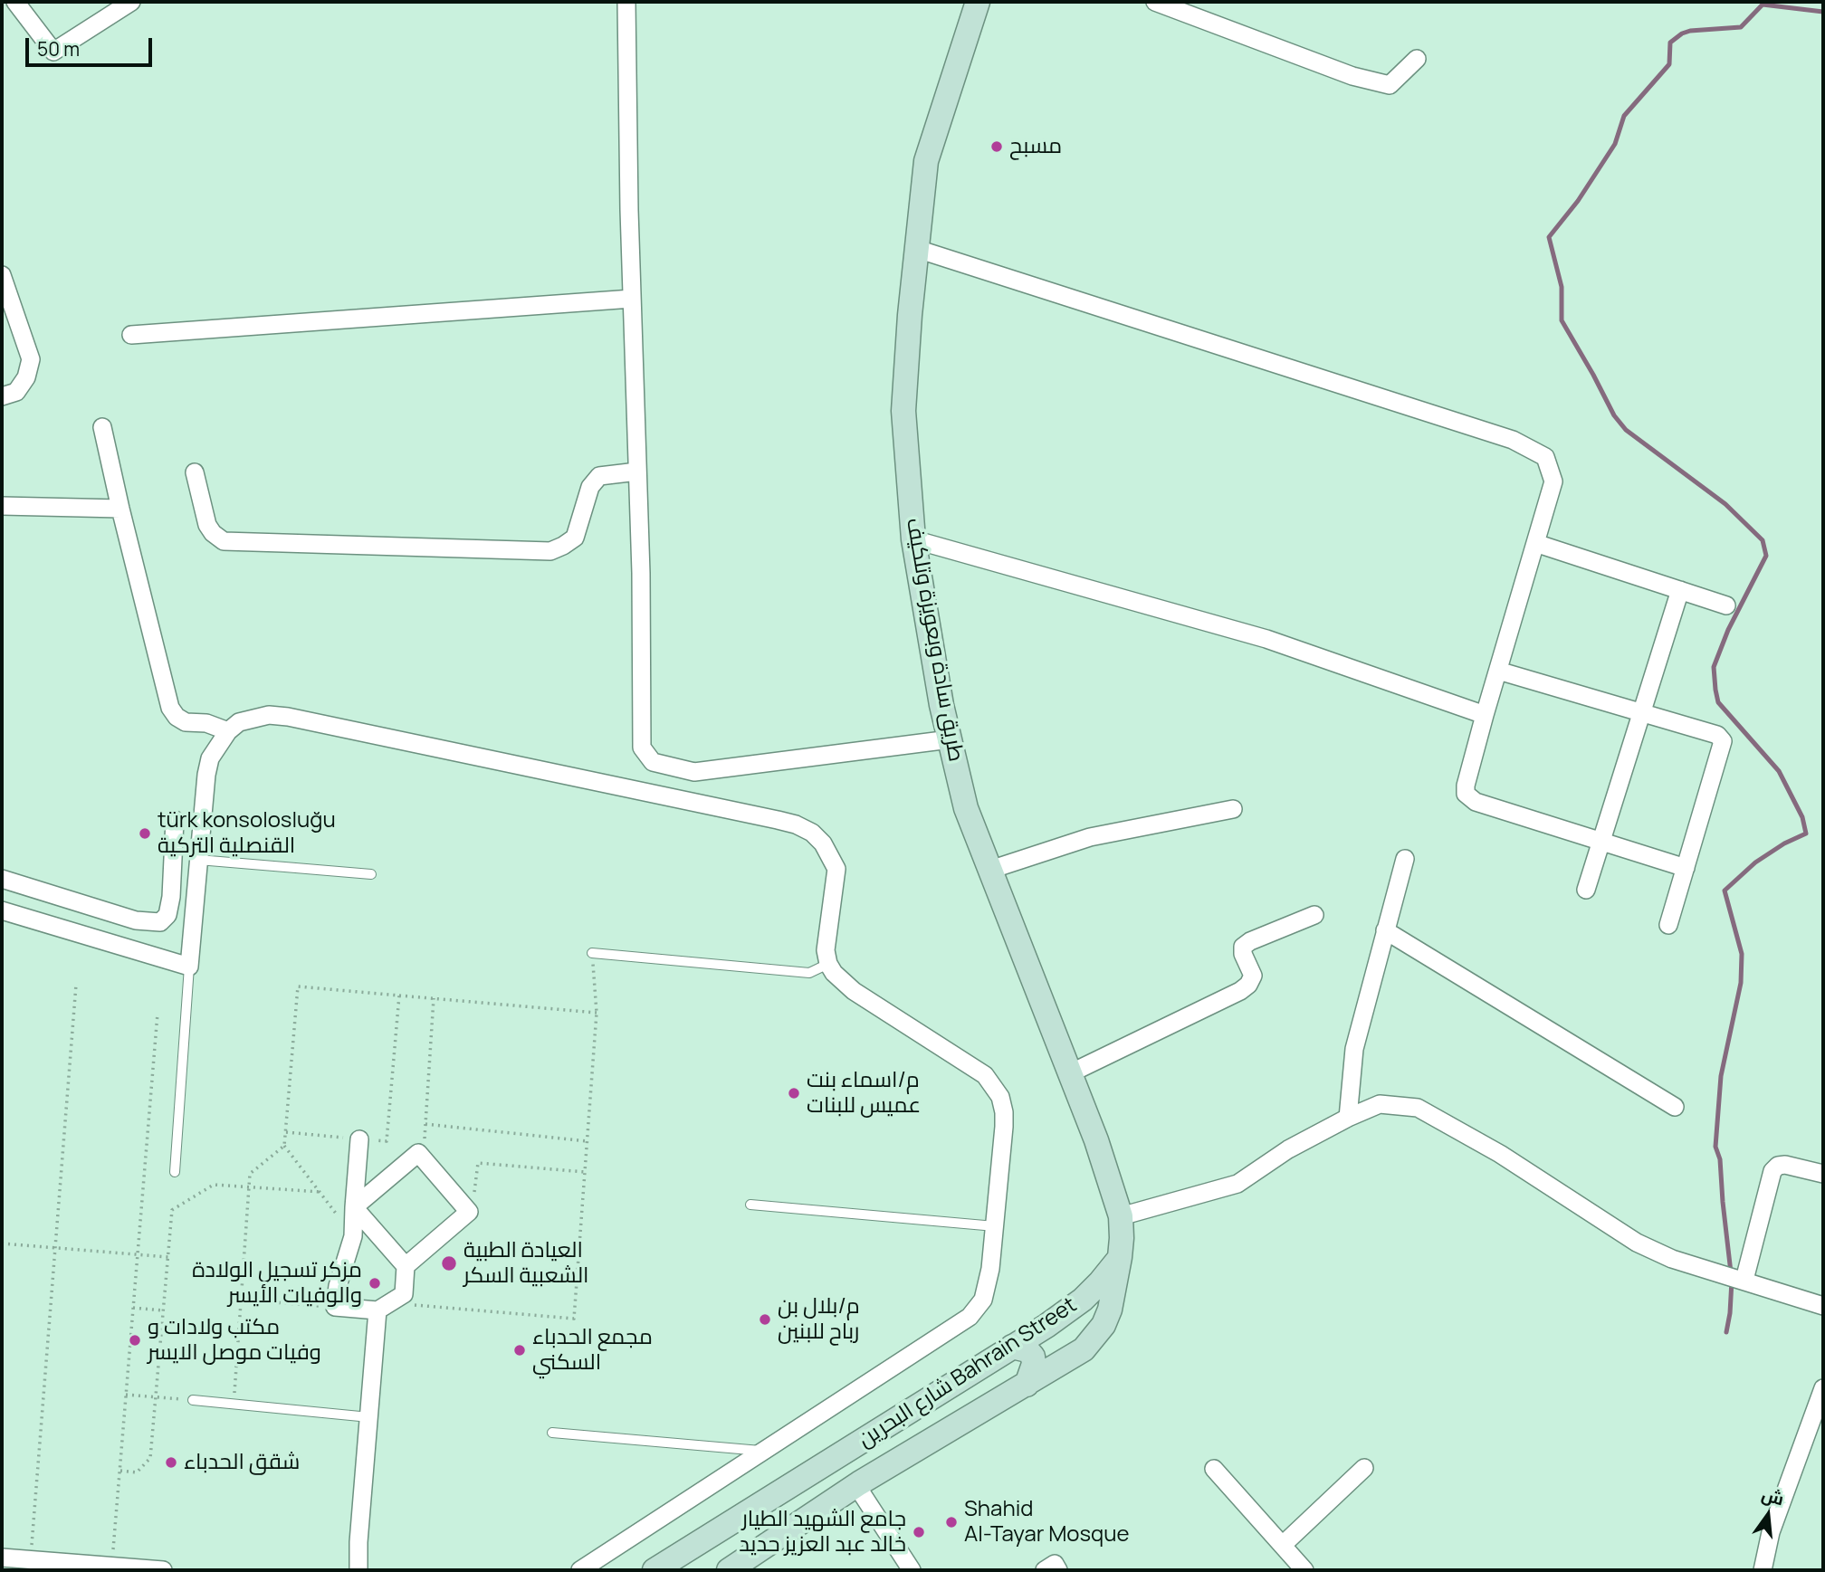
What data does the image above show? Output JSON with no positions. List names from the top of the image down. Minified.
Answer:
{"streets":{"main road":["طريق سادة وبعويزة وتلكيف","شارع البحرين Bahrain Street"]},"crossings":[["طريق سادة وبعويزة وتلكيف","شارع البحرين Bahrain Street"]],"places":["مسبح","türk konsolosluğu القنصلية التركية","م/اسماء بنت عميس للبنات","العيادة الطبية الشعبية السكر","مزكر تسجيل الولادة والوفيات الأيسر","م/بلال بن رباح للبنين","مكتب ولادات و وفيات موصل الايسر","مجمع الحدباء السكني","شقق الحدباء","Shahid Al-Tayar Mosque","جامع الشهيد الطيار خالد عبد العزيز حديد"],"scale_bar":"50 m","north":"top"}
